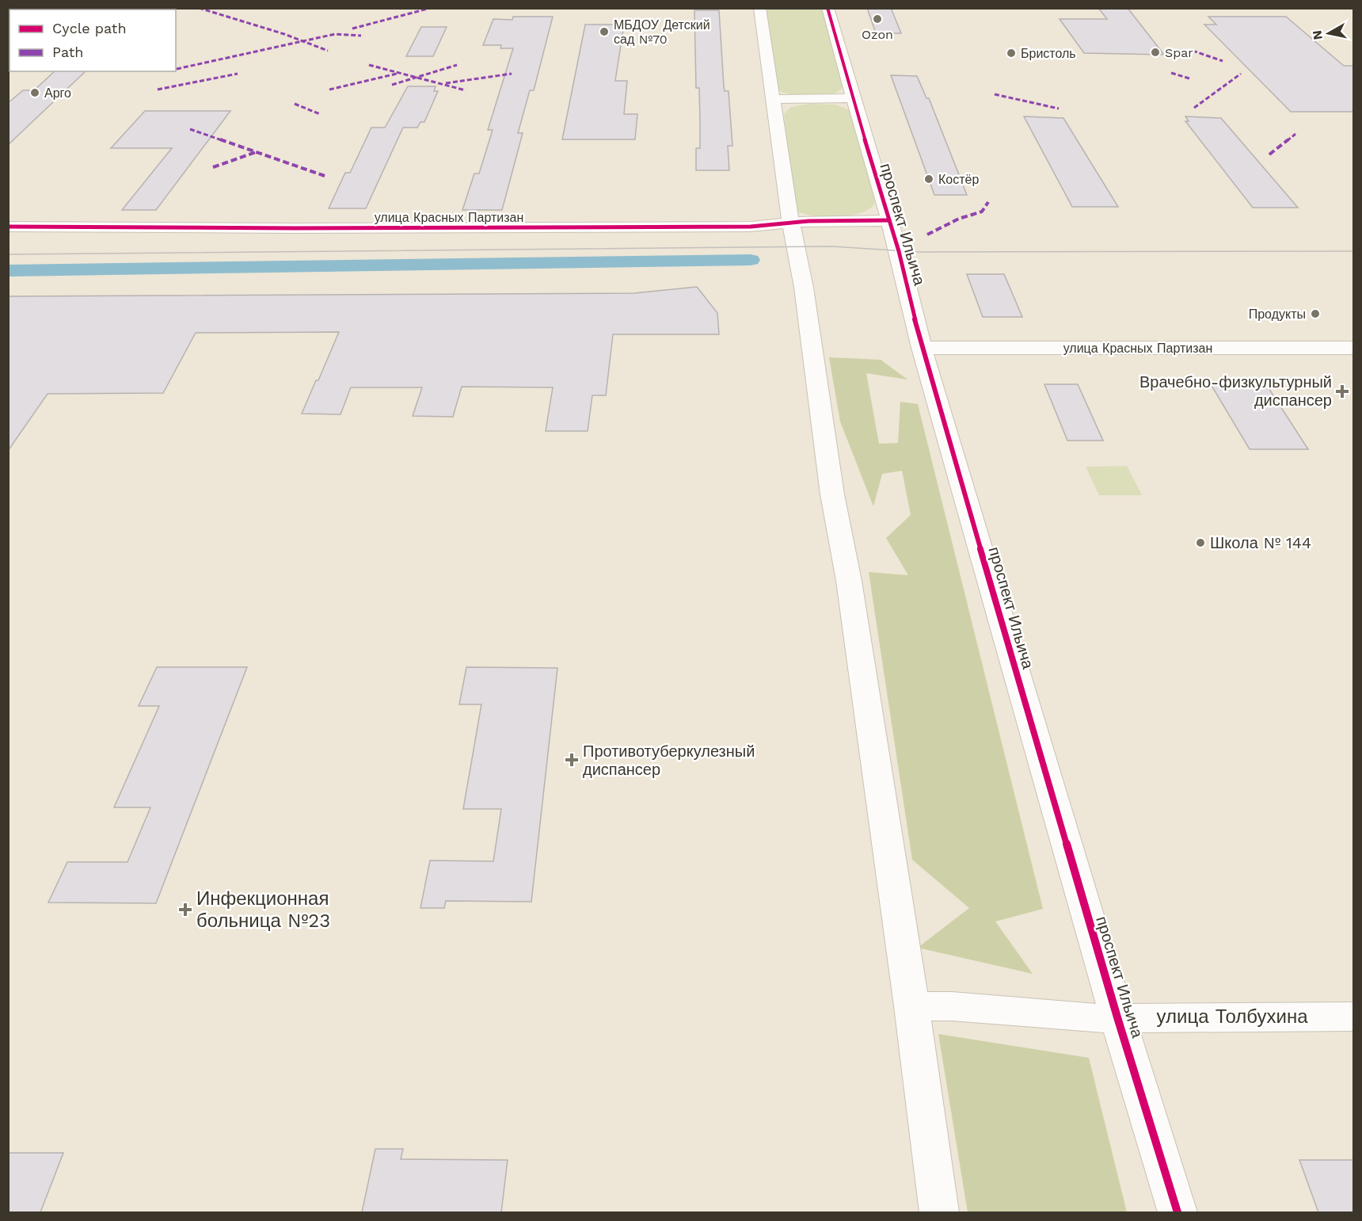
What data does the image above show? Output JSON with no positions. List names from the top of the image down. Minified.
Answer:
{"streets":{"street":["улица Красных Партизан","проспект Ильича","улица Толбухина"]},"crossings":[["улица Красных Партизан","проспект Ильича"],["проспект Ильича","улица Толбухина"]],"places":{"other":["Ozon","МБДОУ Детский сад №70","Spar","Бристоль","Арго","Костёр","Продукты","Школа № 144"],"health":["Врачебно-физкультурный диспансер","Противотуберкулезный диспансер","Инфекционная больница №23"]},"legend":["Cycle path","Path"],"north":"left"}
